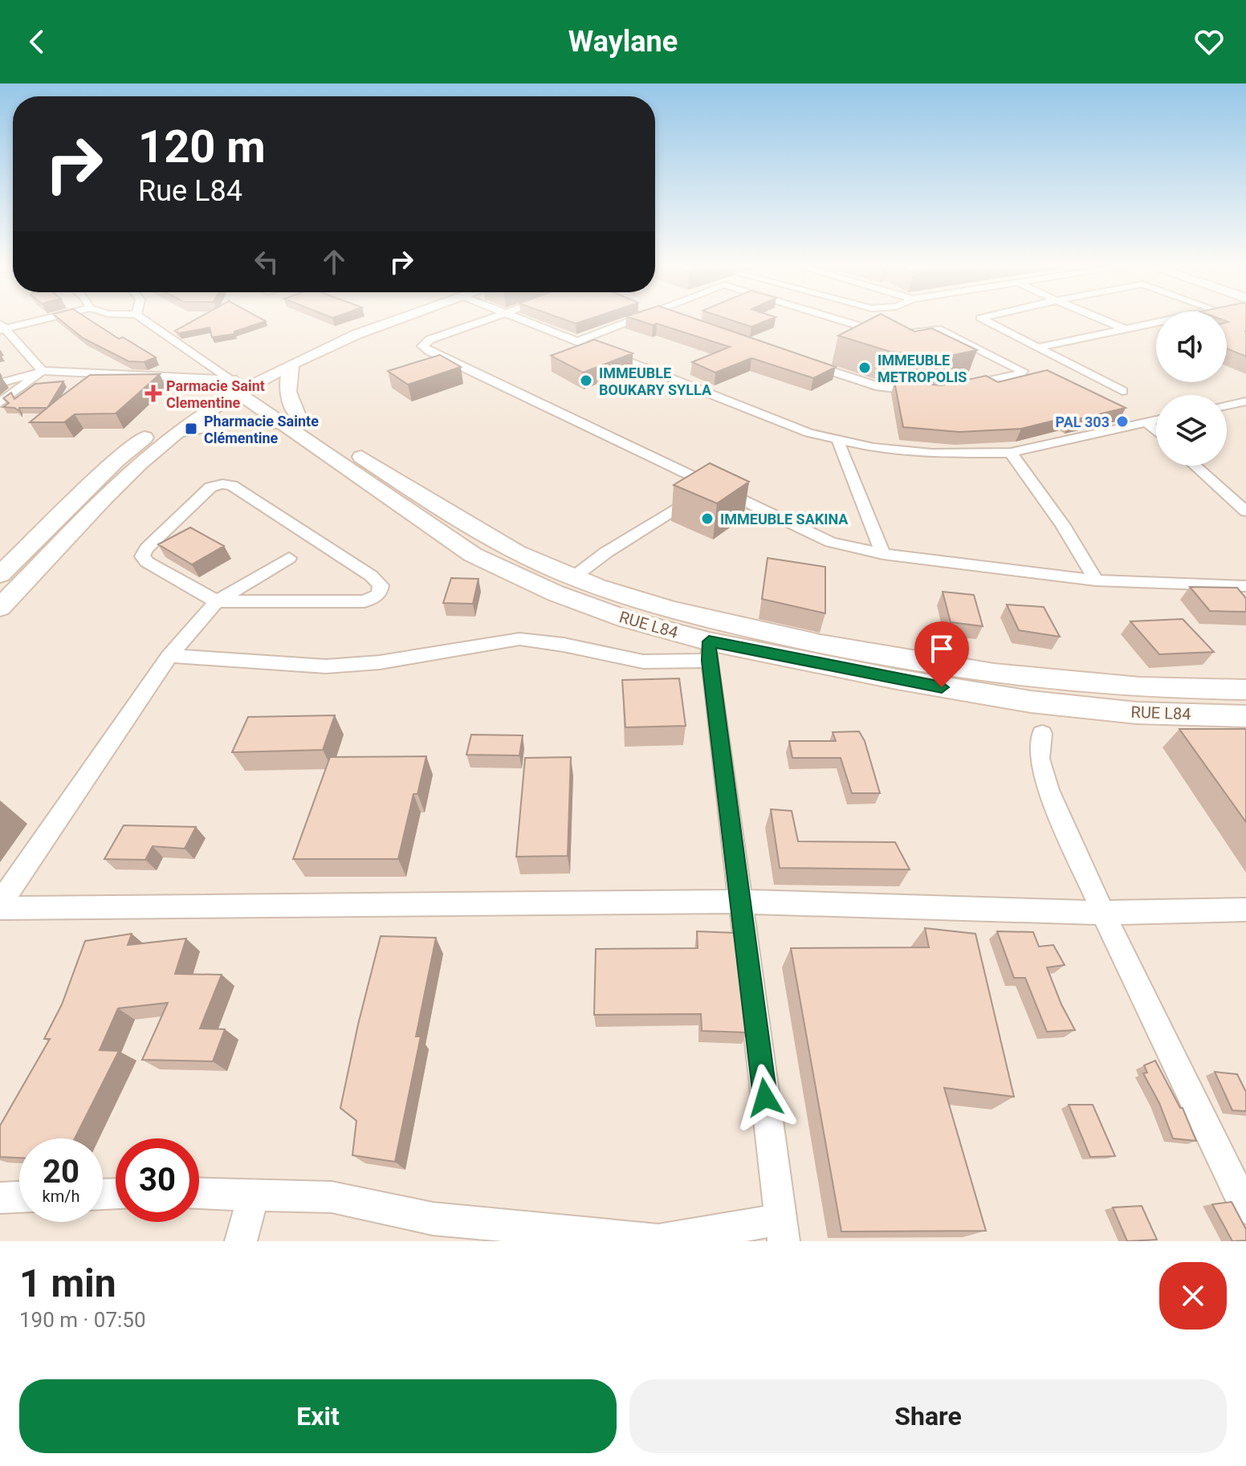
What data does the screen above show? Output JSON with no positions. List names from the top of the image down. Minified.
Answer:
{"streets":{"main road":["RUE L84"]},"places":{"other":["IMMEUBLE METROPOLIS","IMMEUBLE BOUKARY SYLLA","PAL 303","IMMEUBLE SAKINA"],"health":["Parmacie Saint Clementine"],"transit":["Pharmacie Sainte Clémentine"]},"page":{"header":"Waylane","turn":["120 m","Rue L84"],"speed":"20 km/h","limit":"30","heading":["1 min","190 m · 07:50"],"buttons":["Exit","Share"]}}
